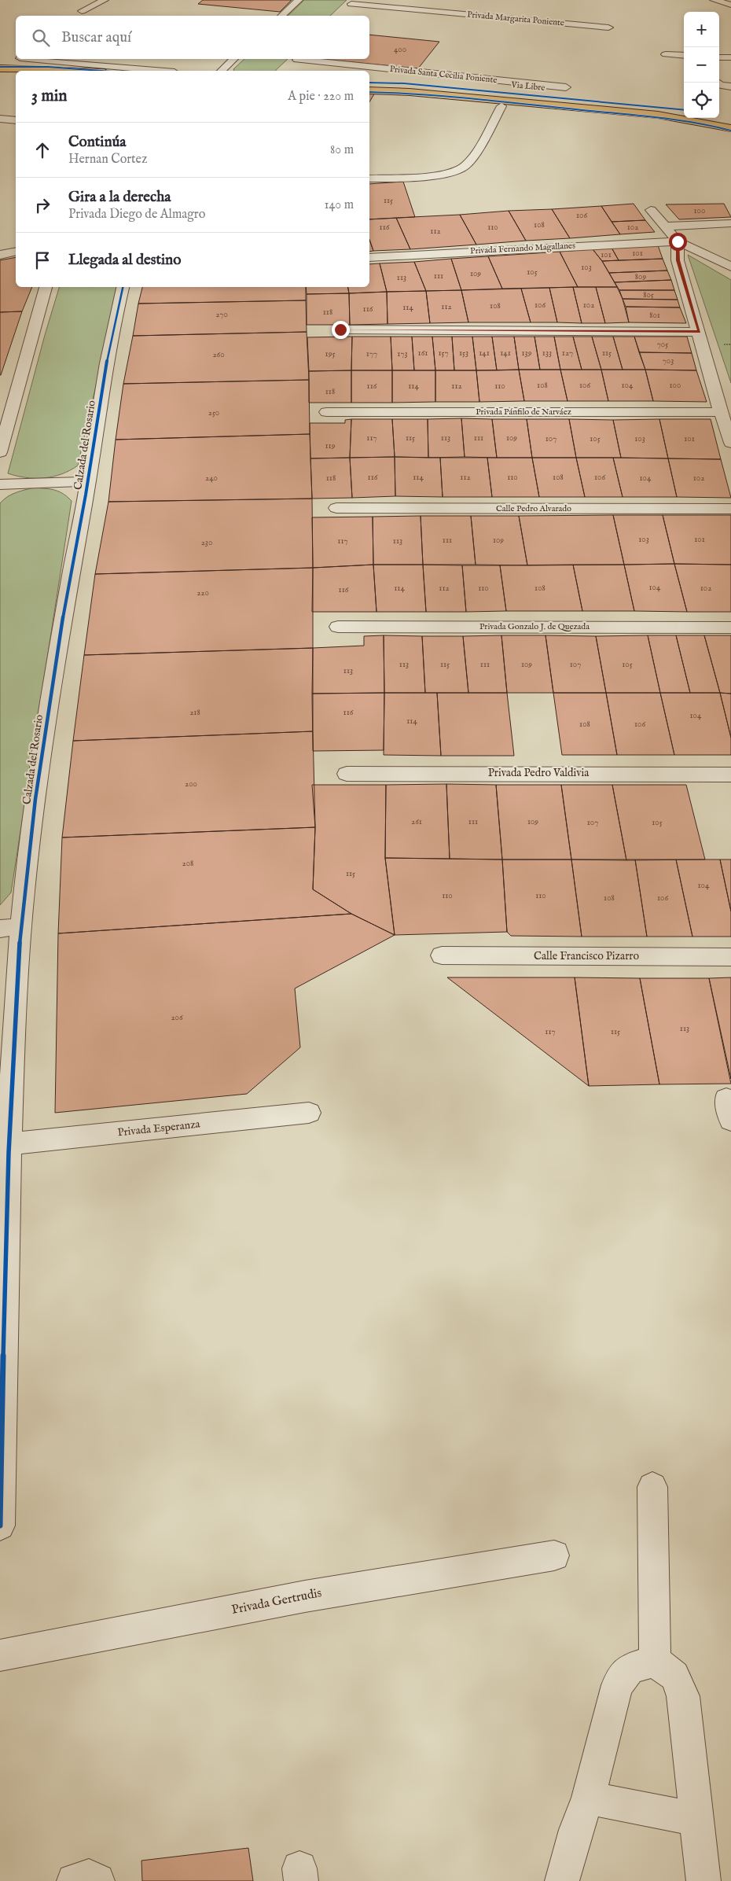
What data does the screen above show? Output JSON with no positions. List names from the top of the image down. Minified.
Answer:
{"streets":{"street":["Privada Margarita Poniente","Privada Santa Cecilia Poniente","Privada Fernando Magallanes","Privada Pánfilo de Narváez","Calzada del Rosario","Calle Pedro Alvarado","Privada Gonzalo J. de Quezada","Privada Pedro Valdivia","Calle Francisco Pizarro","Privada Esperanza","Privada Gertrudis"],"cycle path":["Via Libre"]},"crossings":[["Calzada del Rosario","Privada Esperanza"]],"house_numbers":["400","115","100","106","108","116","110","102","112","101","101","103","105","109","111","809","113","805","106","102","108","112","114","116","118","270","801","705","161","157","153","141","141","139","133","127","115","195","177","173","260","703","108","106","104","100","116","114","112","110","118","250","117","115","113","111","109","107","105","103","101","119","116","114","112","110","108","106","240","118","104","102","103","101","111","109","117","113","230","104","114","112","110","108","102","116","220","113","115","111","109","107","105","113","218","116","104","114","108","106","200","261","111","109","107","105","208","115","104","110","110","108","106","206","113","117","115"],"page":{"map_buttons":["+","−"],"search":"Buscar aquí","heading":["3 min","A pie · 220 m"],"list":[["Continúa","Hernan Cortez","80 m"],["Gira a la derecha","Privada Diego de Almagro","140 m"],"Llegada al destino"]}}
